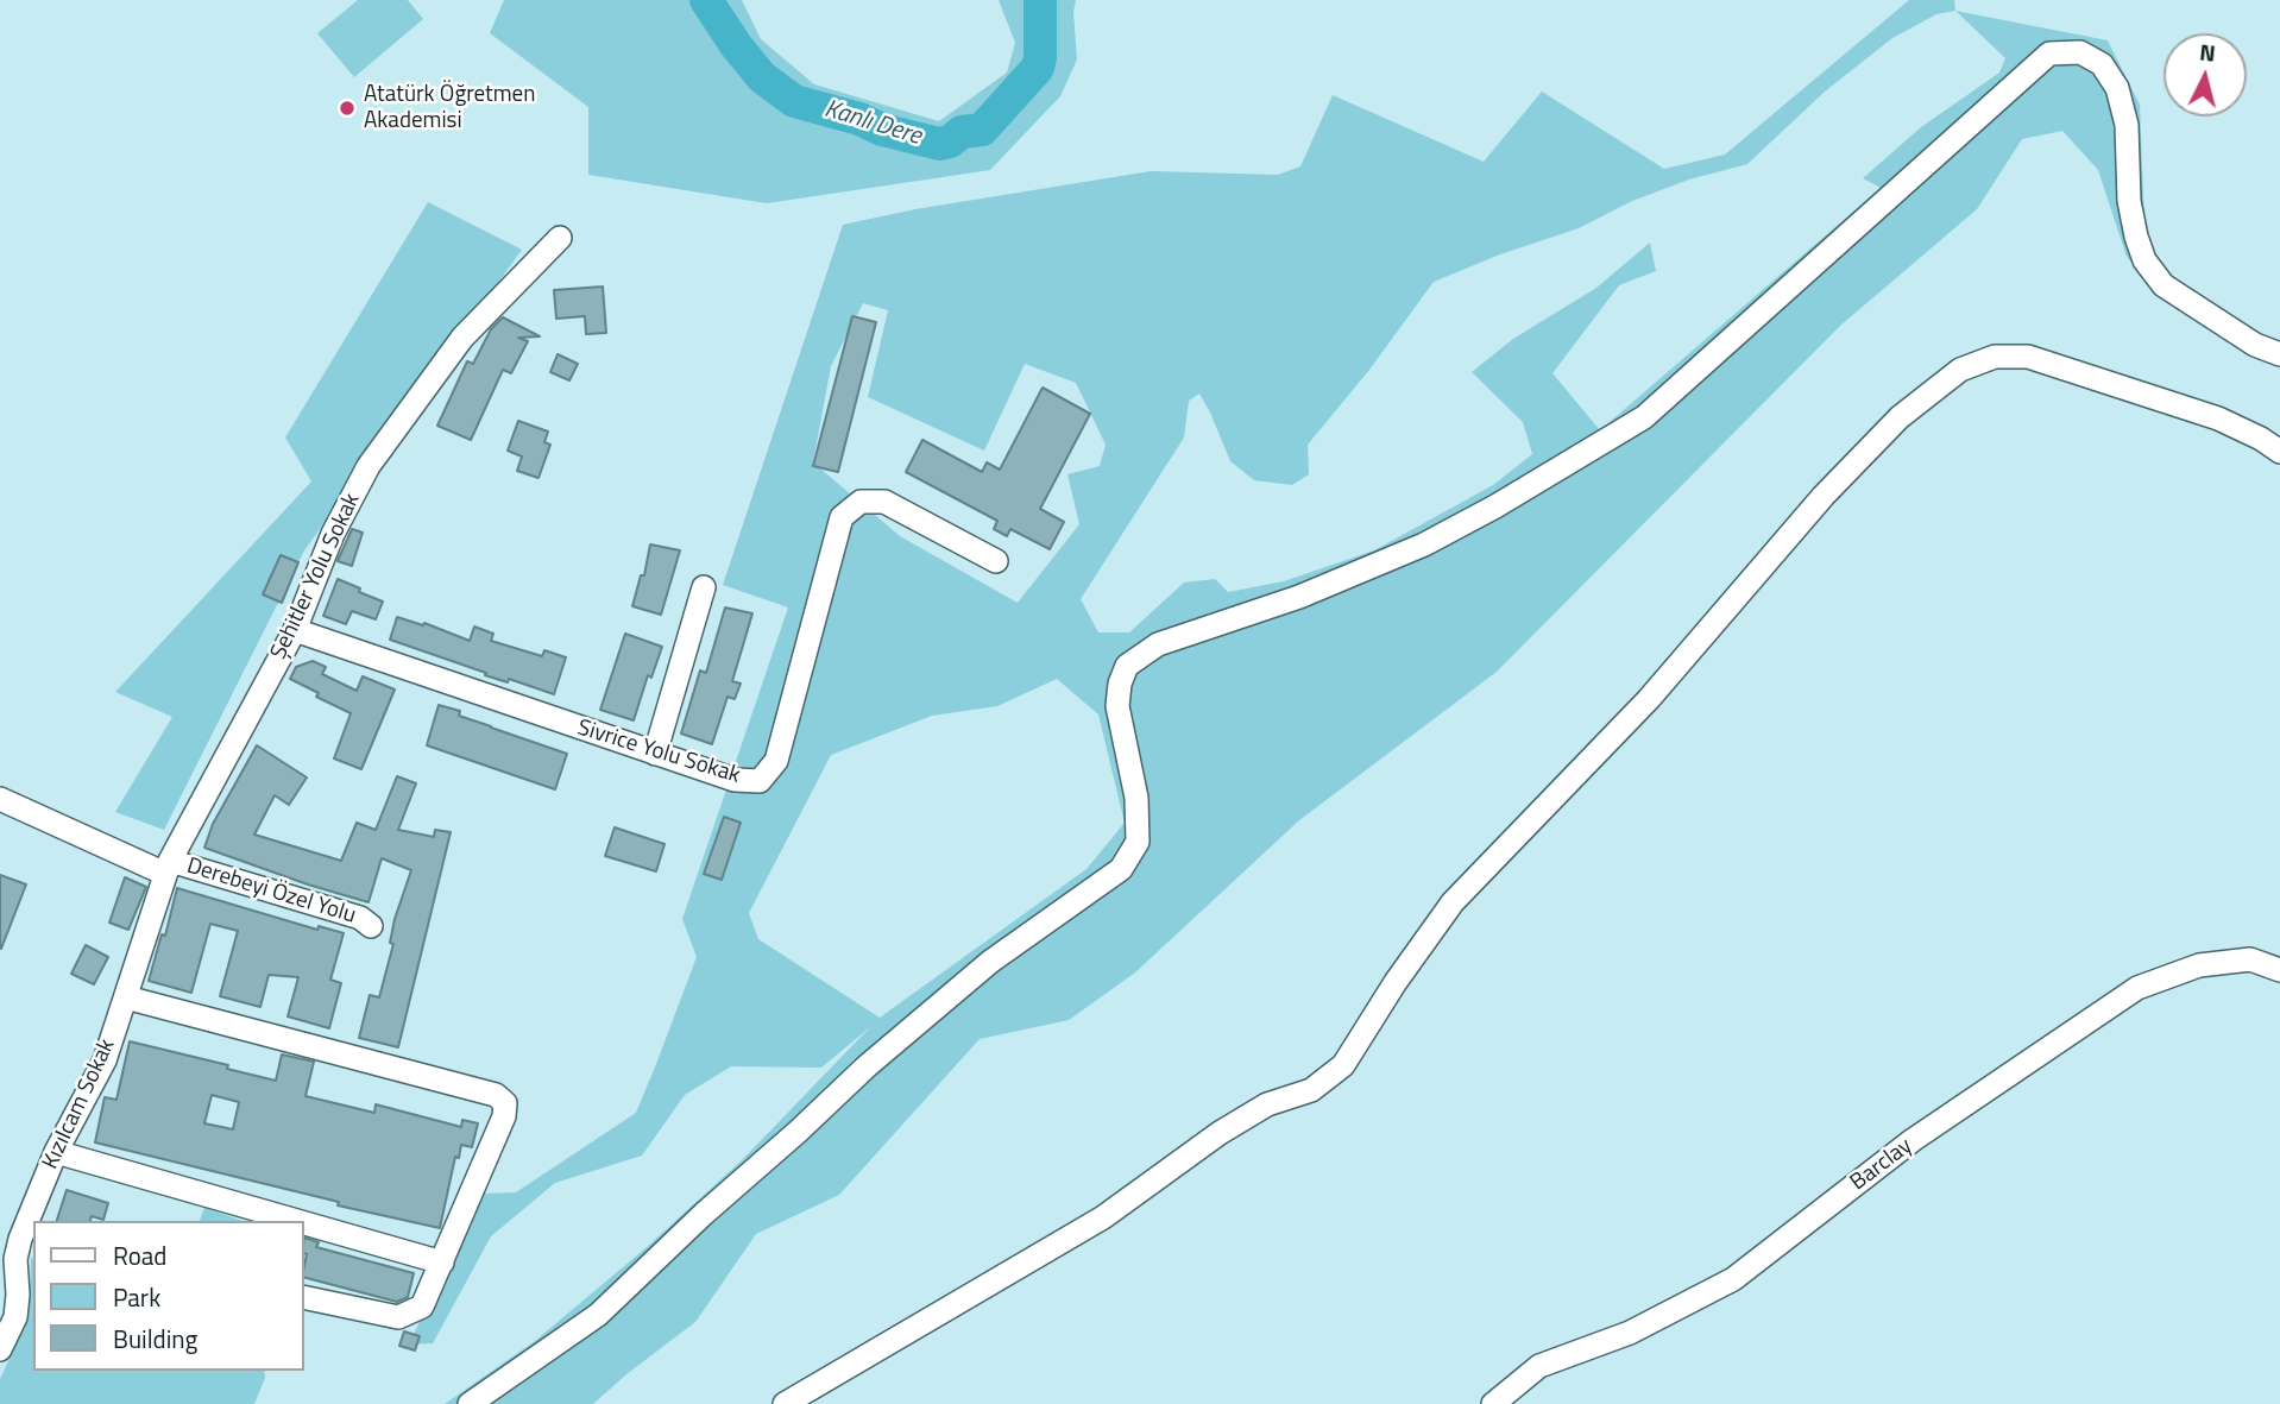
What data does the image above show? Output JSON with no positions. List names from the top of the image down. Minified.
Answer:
{"streets":{"street":["Şehitler Yolu Sokak","Sivrice Yolu Sokak","Derebeyi Özel Yolu","Kızılcam Sokak","Barclay"]},"crossings":[["Şehitler Yolu Sokak","Sivrice Yolu Sokak"],["Şehitler Yolu Sokak","Derebeyi Özel Yolu"],["Şehitler Yolu Sokak","Kızılcam Sokak"],["Derebeyi Özel Yolu","Kızılcam Sokak"]],"water":["Kanlı Dere"],"places":["Atatürk Öğretmen Akademisi"],"legend":["Road","Park","Building"],"north":"top"}
